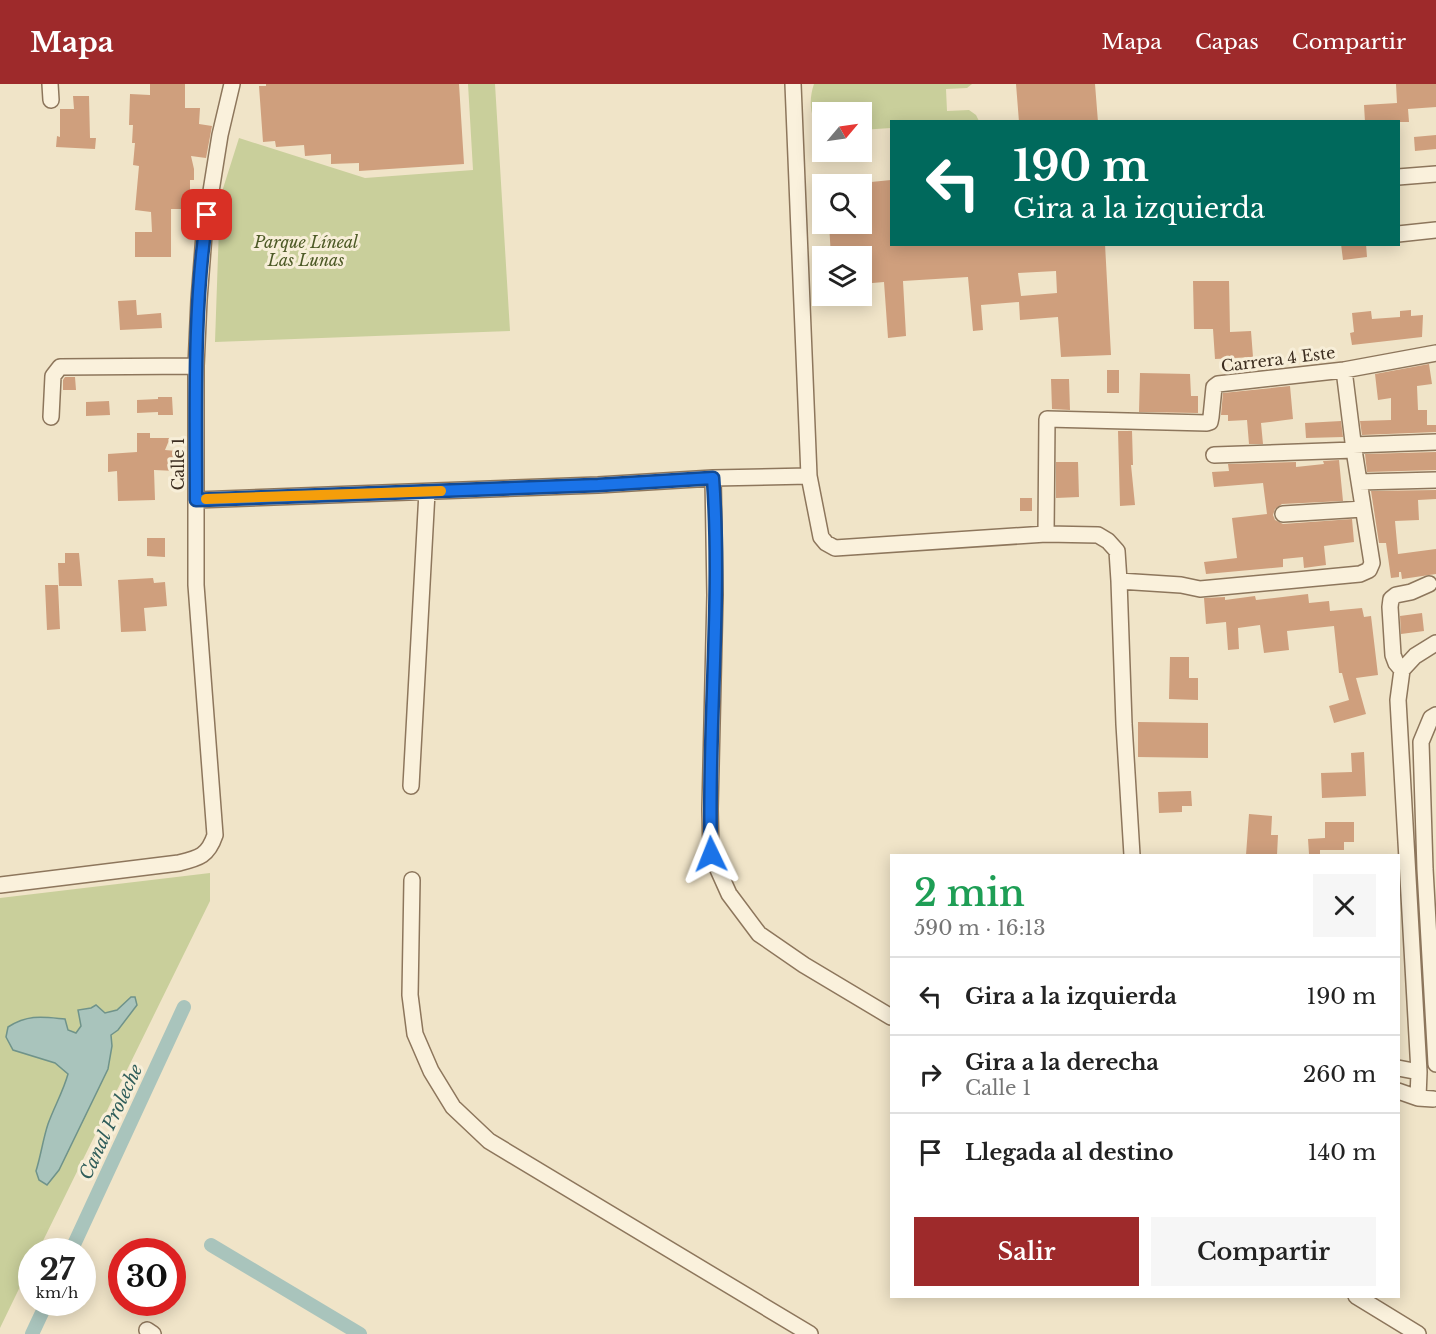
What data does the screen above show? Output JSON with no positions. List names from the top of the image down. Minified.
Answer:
{"streets":{"street":["Carrera 4 Este","Calle 1"]},"water":["Canal Proleche"],"parks":["Parque Líneal Las Lunas"],"north":"top right","page":{"header":"Mapa","nav":["Mapa","Capas","Compartir"],"turn":["190 m","Gira a la izquierda"],"heading":["2 min","590 m · 16:13"],"list":[{"name":"Gira a la izquierda","value":"190 m"},{"name":"Gira a la derecha","note":"Calle 1","value":"260 m"},{"name":"Llegada al destino","value":"140 m"}],"buttons":["Salir","Compartir"],"speed":"27 km/h","limit":"30"}}
